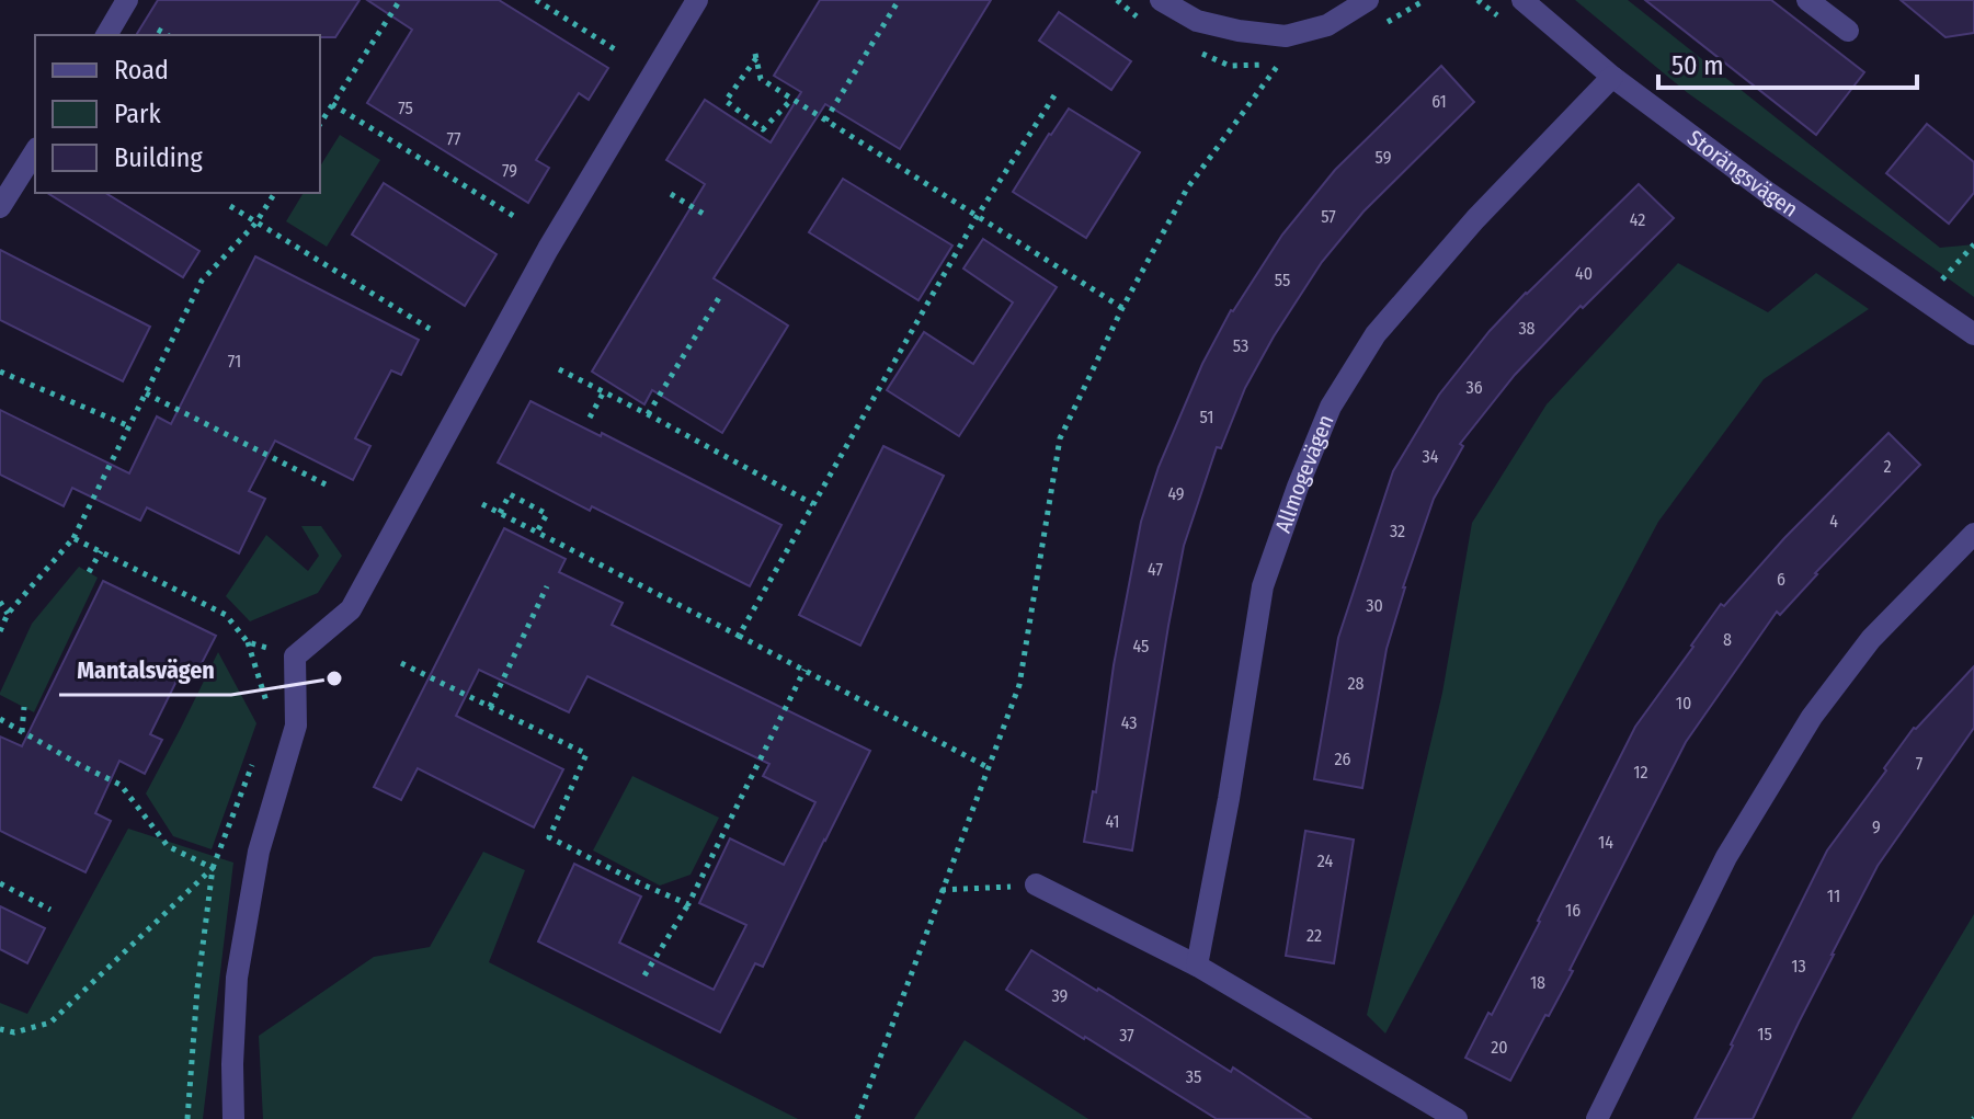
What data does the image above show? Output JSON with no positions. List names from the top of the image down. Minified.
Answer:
{"streets":{"street":["Storängsvägen","Allmogevägen"]},"crossings":[["Storängsvägen","Allmogevägen"]],"places":["Mantalsvägen"],"house_numbers":["61","75","77","59","79","57","42","40","55","38","53","71","36","51","34","2","49","4","32","47","6","30","8","45","28","10","43","26","7","12","41","9","14","24","11","16","22","13","18","39","15","37","20","35"],"legend":["Road","Park","Building"],"scale_bar":"50 m"}
